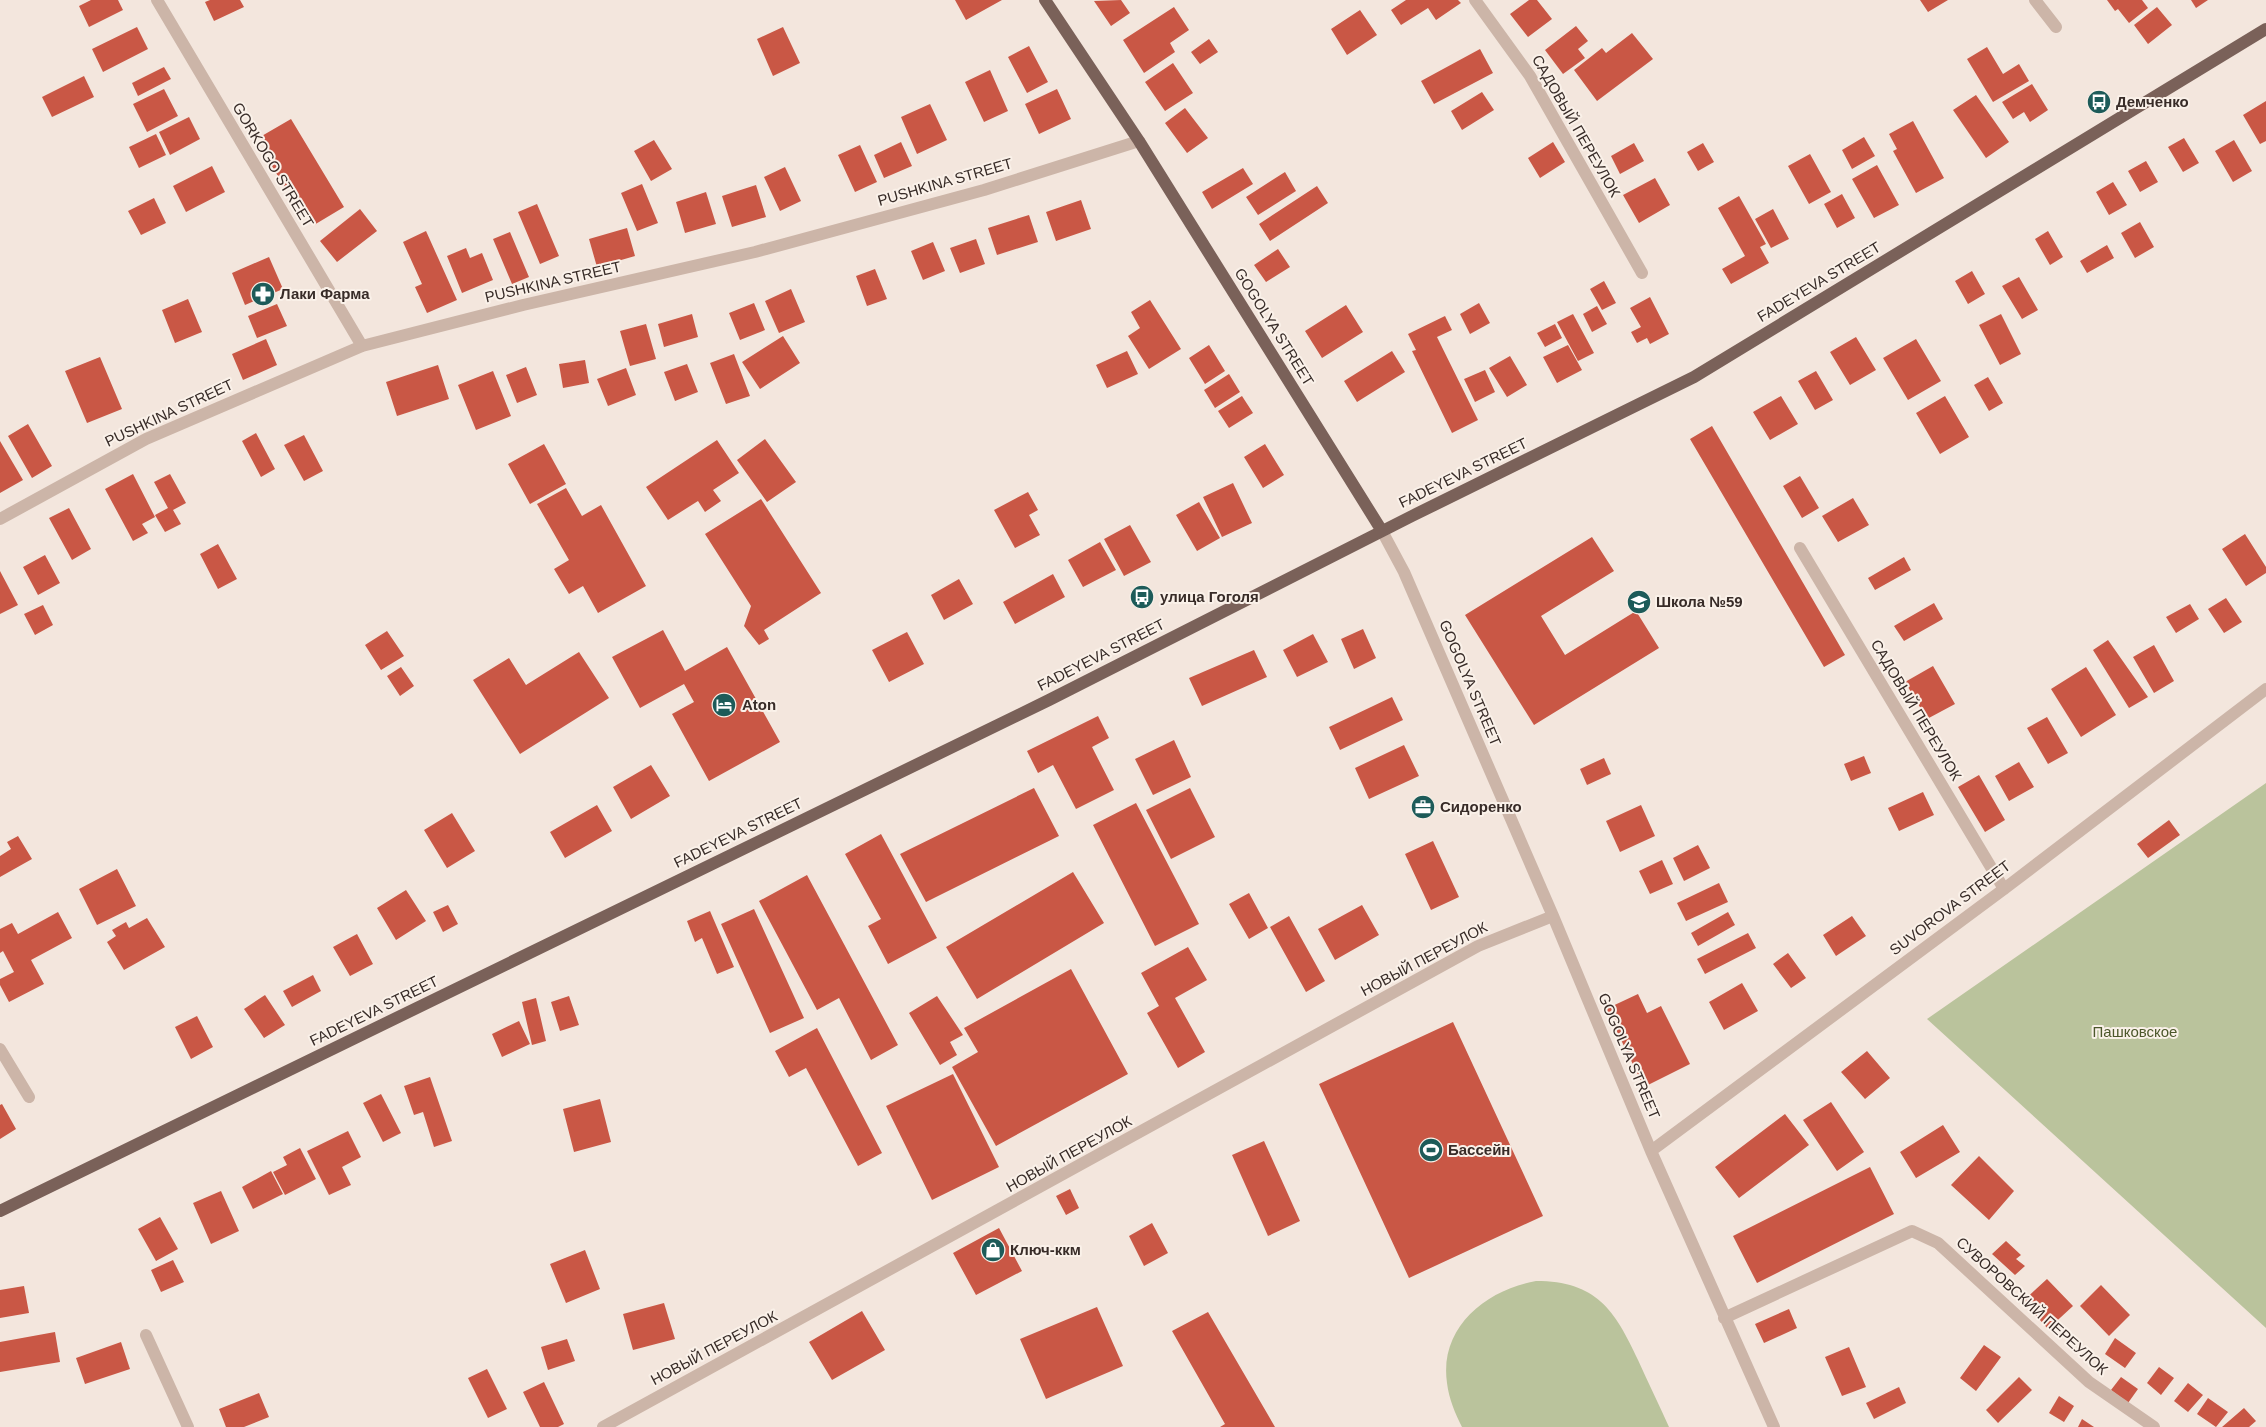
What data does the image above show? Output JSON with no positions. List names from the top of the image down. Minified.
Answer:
{"streets":{"main road":["FADEYEVA STREET","GOGOLYA STREET"],"street":["САДОВЫЙ ПЕРЕУЛОК","GORKOGO STREET","PUSHKINA STREET","SUVOROVA STREET","НОВЫЙ ПЕРЕУЛОК","СУВОРОВСКИЙ ПЕРЕУЛОК"]},"crossings":[["САДОВЫЙ ПЕРЕУЛОК","SUVOROVA STREET"],["GORKOGO STREET","PUSHKINA STREET"],["PUSHKINA STREET","GOGOLYA STREET"],["FADEYEVA STREET","GOGOLYA STREET"],["GOGOLYA STREET","SUVOROVA STREET"],["GOGOLYA STREET","НОВЫЙ ПЕРЕУЛОК"],["GOGOLYA STREET","СУВОРОВСКИЙ ПЕРЕУЛОК"]],"parks":["Пашковское"],"places":{"bus stop":["Демченко","улица Гоголя"],"pharmacy":["Лаки Фарма"],"school or university":["Школа №59"],"hotel":["Aton"],"office":["Сидоренко"],"sports":["Бассейн"],"shop":["Ключ-ккм"]}}
